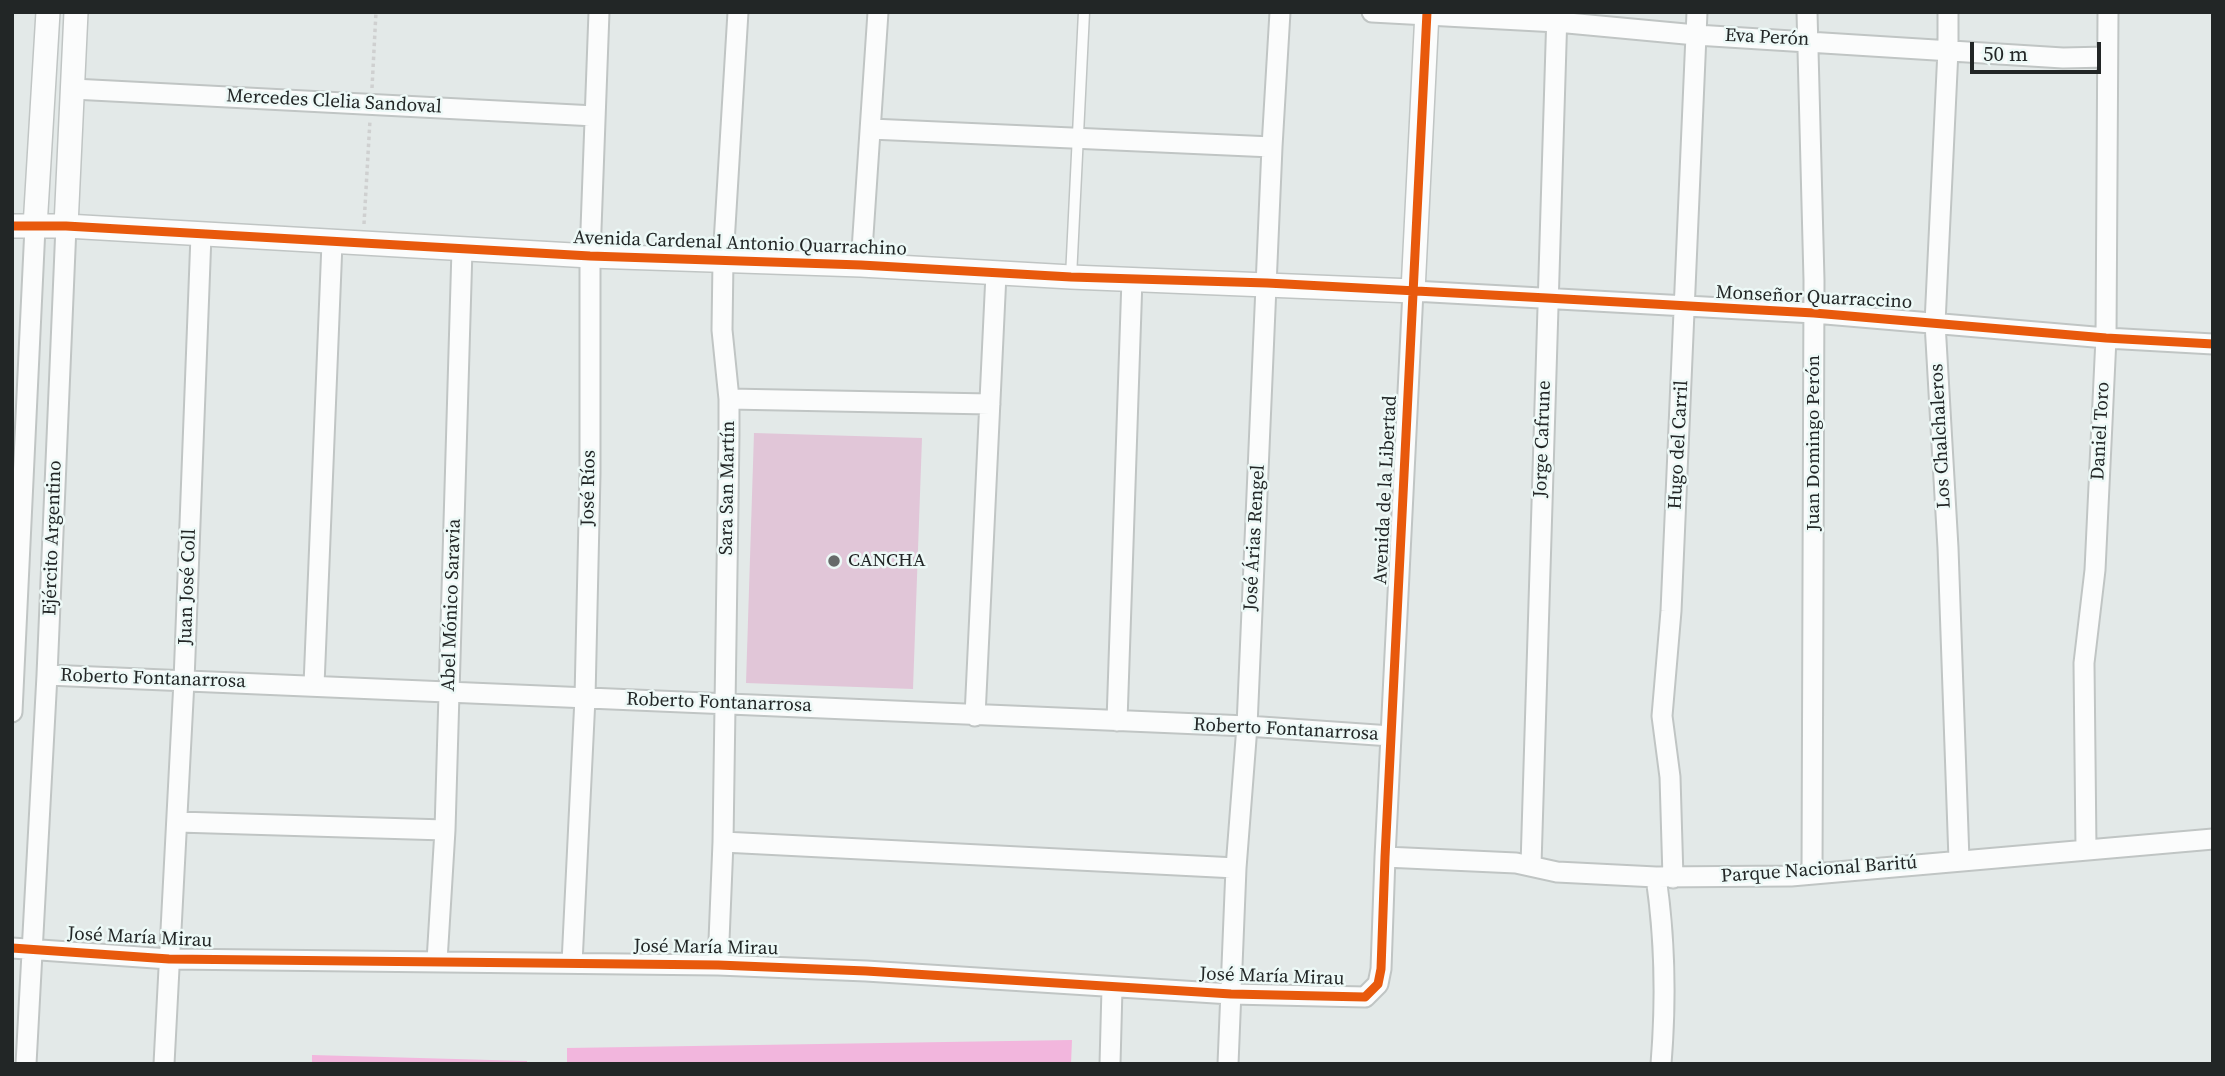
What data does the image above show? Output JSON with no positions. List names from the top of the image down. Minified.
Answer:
{"streets":{"street":["Eva Perón","Mercedes Clelia Sandoval","Avenida Cardenal Antonio Quarrachino","Monseñor Quarraccino","Daniel Toro","Los Chalchaleros","Jorge Cafrune","Juan Domingo Perón","Hugo del Carril","José Ríos","Sara San Martín","Avenida de la Libertad","Ejército Argentino","José Árias Rengel","Juan José Coll","Abel Mónico Saravia","Roberto Fontanarrosa","Parque Nacional Baritú","José María Mirau"]},"crossings":[["Eva Perón","Daniel Toro"],["Eva Perón","Los Chalchaleros"],["Eva Perón","Jorge Cafrune"],["Eva Perón","Juan Domingo Perón"],["Eva Perón","Hugo del Carril"],["Eva Perón","Avenida de la Libertad"],["Mercedes Clelia Sandoval","José Ríos"],["Mercedes Clelia Sandoval","Ejército Argentino"],["Avenida Cardenal Antonio Quarrachino","Monseñor Quarraccino"],["Avenida Cardenal Antonio Quarrachino","José Ríos"],["Avenida Cardenal Antonio Quarrachino","Sara San Martín"],["Avenida Cardenal Antonio Quarrachino","Avenida de la Libertad"],["Avenida Cardenal Antonio Quarrachino","Ejército Argentino"],["Avenida Cardenal Antonio Quarrachino","José Árias Rengel"],["Avenida Cardenal Antonio Quarrachino","Juan José Coll"],["Avenida Cardenal Antonio Quarrachino","Abel Mónico Saravia"],["Monseñor Quarraccino","Daniel Toro"],["Monseñor Quarraccino","Los Chalchaleros"],["Monseñor Quarraccino","Jorge Cafrune"],["Monseñor Quarraccino","Juan Domingo Perón"],["Monseñor Quarraccino","Hugo del Carril"],["Monseñor Quarraccino","Avenida de la Libertad"],["Daniel Toro","Parque Nacional Baritú"],["Los Chalchaleros","Parque Nacional Baritú"],["Jorge Cafrune","Parque Nacional Baritú"],["Juan Domingo Perón","Parque Nacional Baritú"],["Hugo del Carril","Parque Nacional Baritú"],["José Ríos","Roberto Fontanarrosa"],["José Ríos","José María Mirau"],["Sara San Martín","Roberto Fontanarrosa"],["Sara San Martín","José María Mirau"],["Avenida de la Libertad","Roberto Fontanarrosa"],["Avenida de la Libertad","Parque Nacional Baritú"],["Avenida de la Libertad","José María Mirau"],["Ejército Argentino","Roberto Fontanarrosa"],["Ejército Argentino","José María Mirau"],["José Árias Rengel","Roberto Fontanarrosa"],["José Árias Rengel","José María Mirau"],["Juan José Coll","Roberto Fontanarrosa"],["Juan José Coll","José María Mirau"],["Abel Mónico Saravia","Roberto Fontanarrosa"],["Abel Mónico Saravia","José María Mirau"]],"places":["CANCHA"],"scale_bar":"50 m"}
